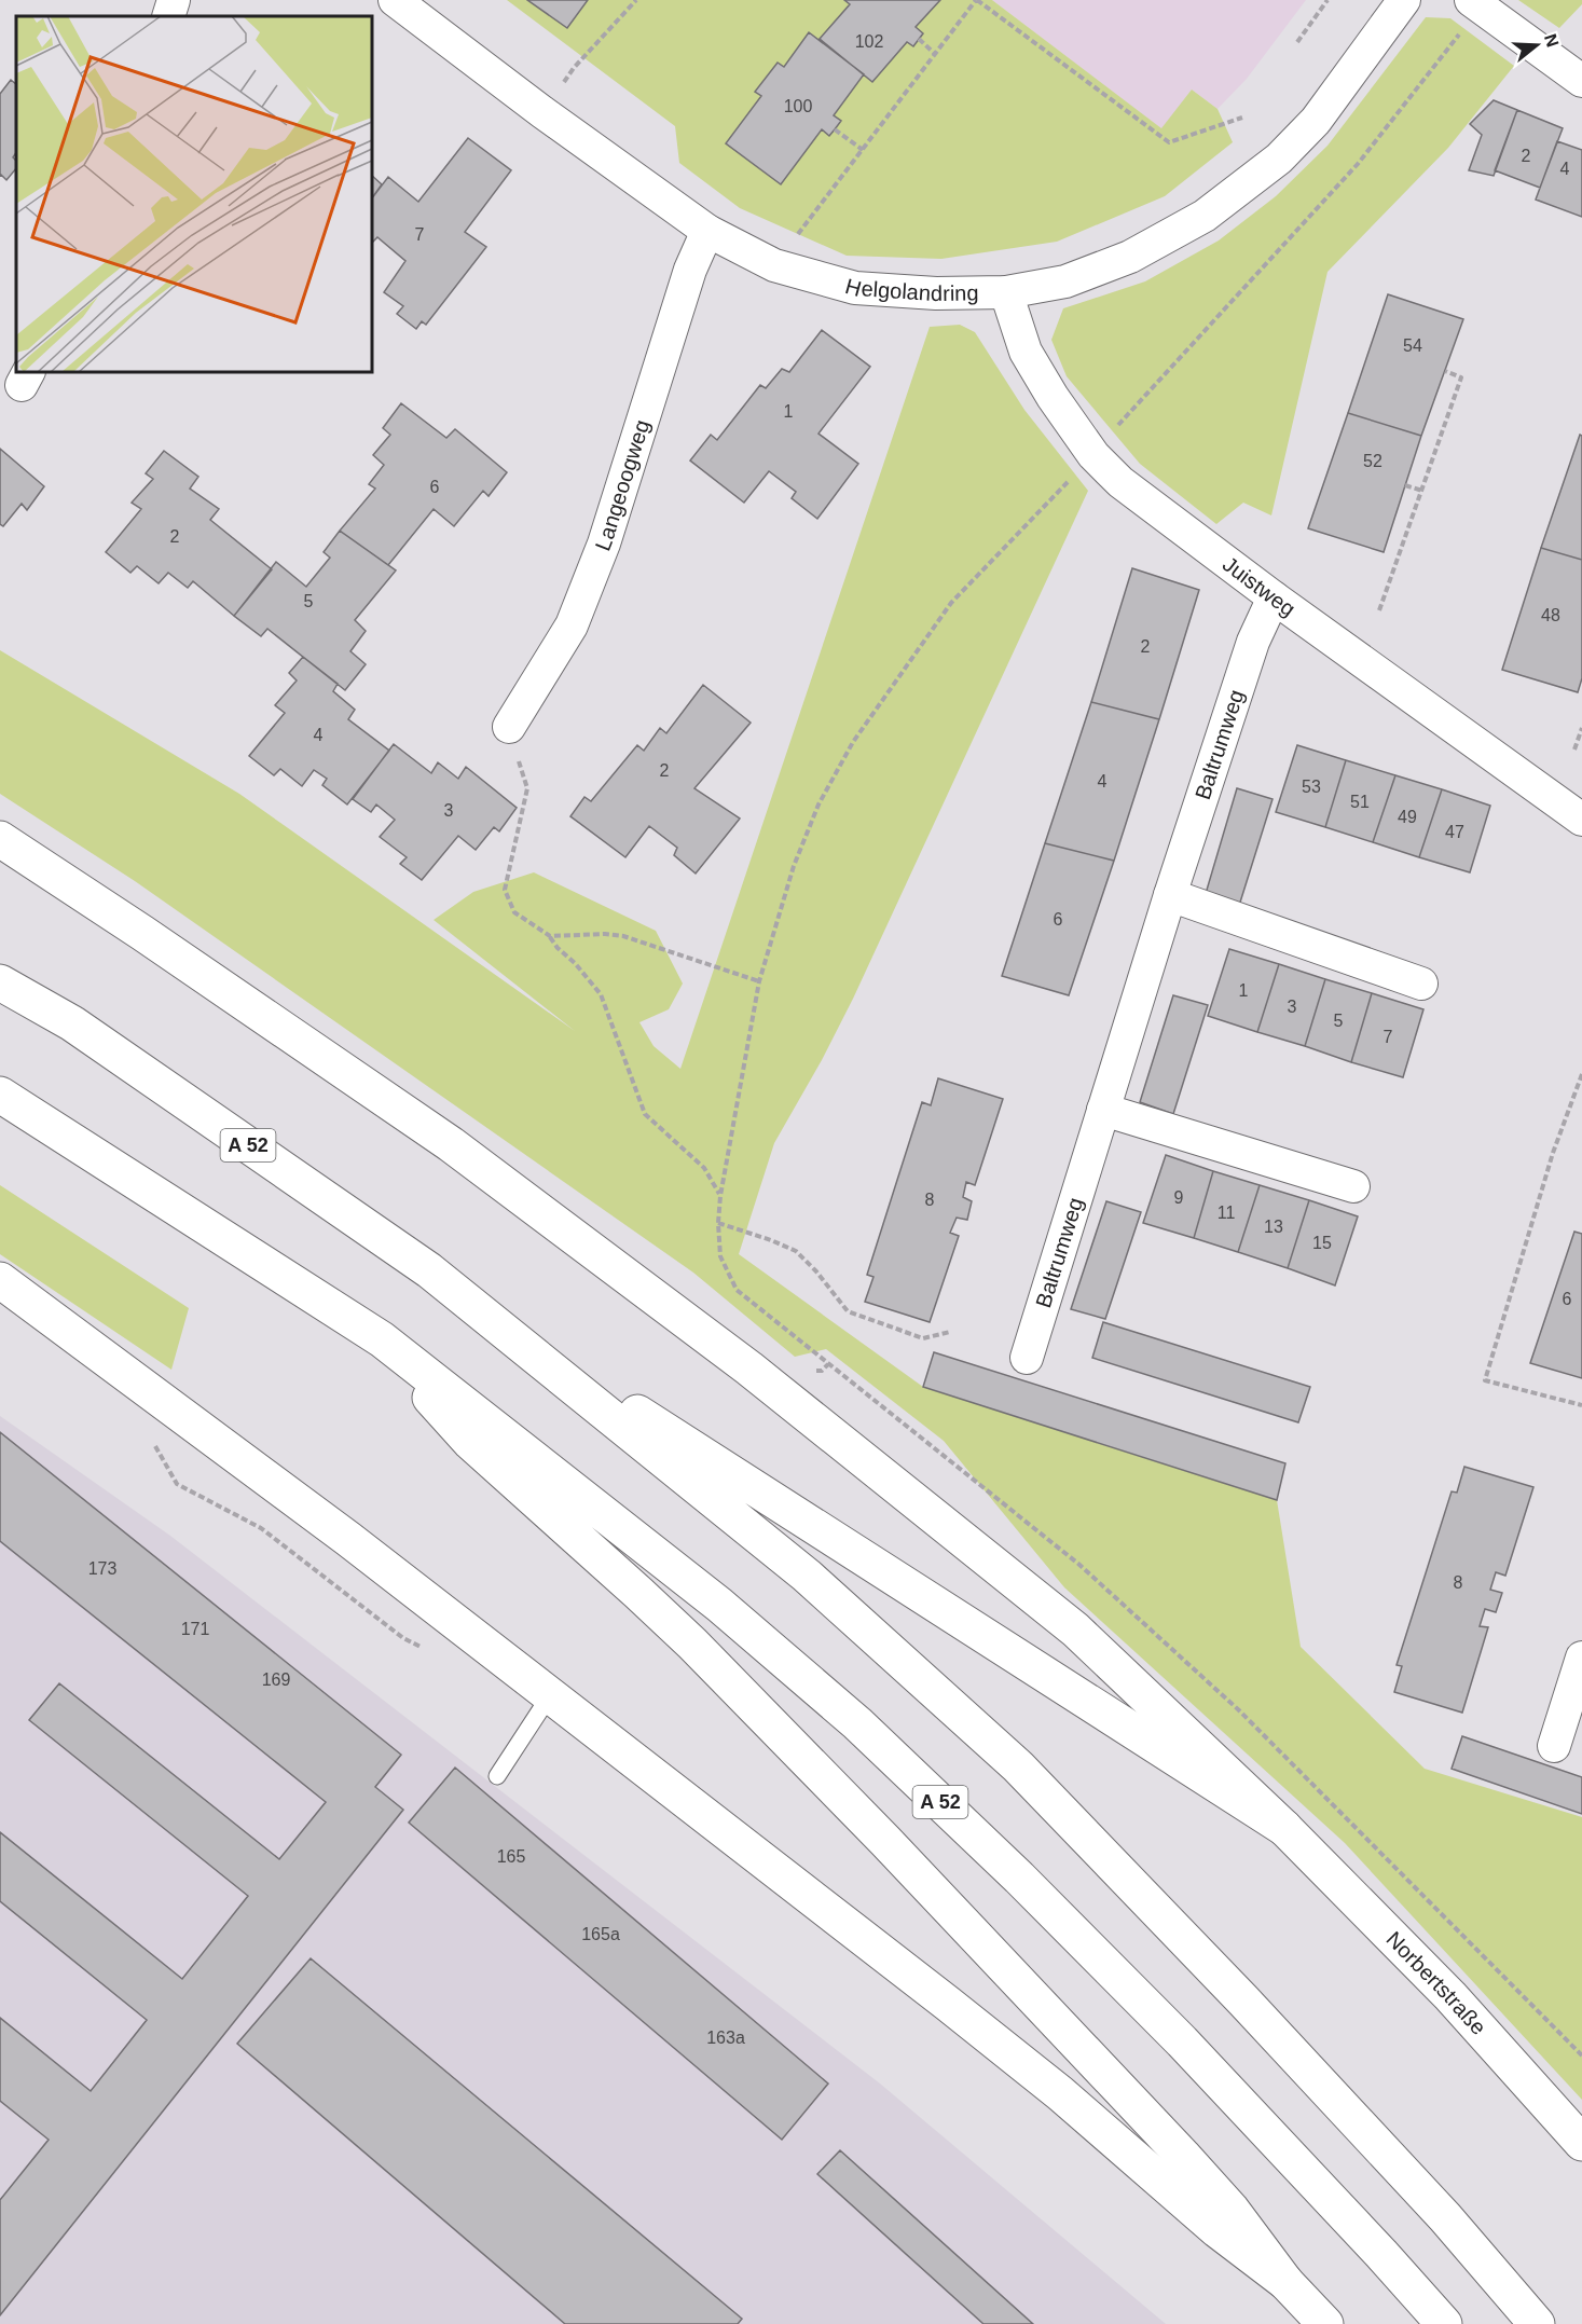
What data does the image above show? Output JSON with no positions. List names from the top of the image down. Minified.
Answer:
{"streets":{"main road":["A 52","Norbertstraße"],"street":["Helgolandring","Langeoogweg","Juistweg","Baltrumweg"]},"crossings":[["Helgolandring","Langeoogweg"],["Helgolandring","Juistweg"],["Juistweg","Baltrumweg"]],"house_numbers":["102","100","2","4","7","54","1","52","6","2","5","48","2","4","2","4","53","51","3","49","47","6","1","3","5","7","9","8","11","13","15","6","173","8","171","169","165","165a","163a"],"north":"right"}
